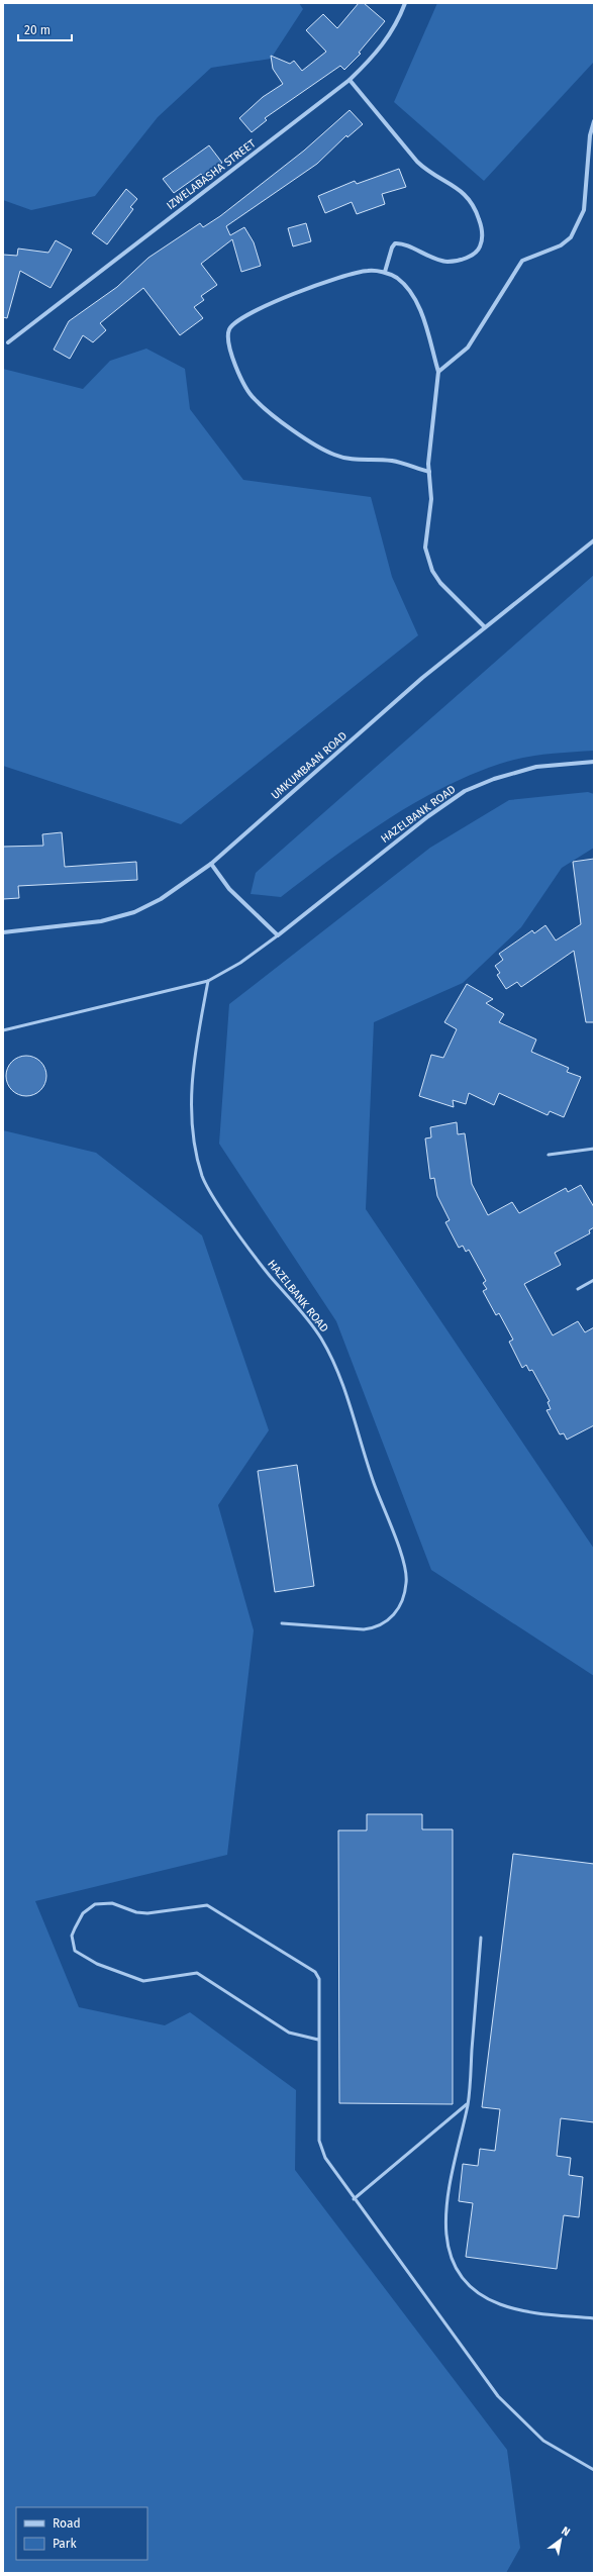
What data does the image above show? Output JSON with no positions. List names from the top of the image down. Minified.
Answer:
{"streets":{"street":["IZWELABASHA STREET","UMKUMBAAN ROAD","HAZELBANK ROAD"]},"legend":["Road","Park"],"scale_bar":"20 m","north":"top right"}
